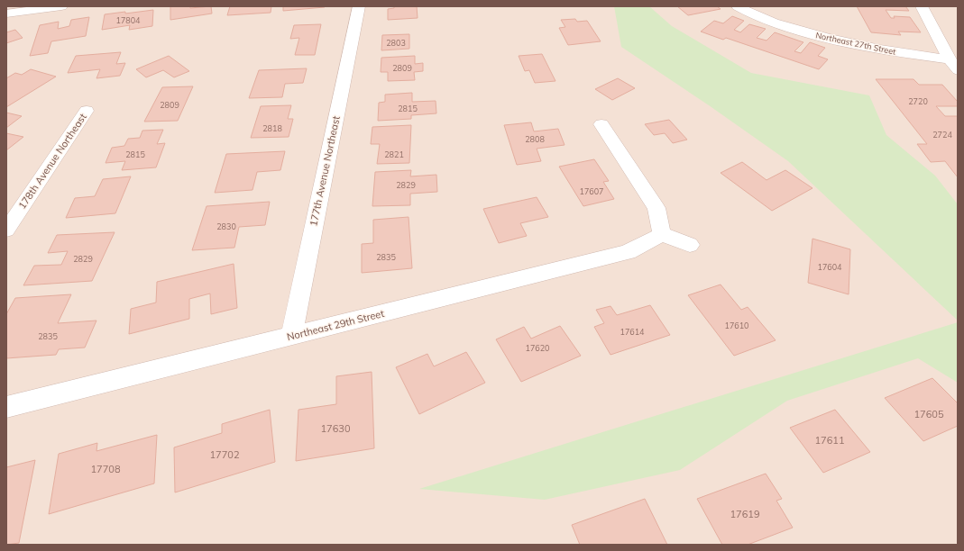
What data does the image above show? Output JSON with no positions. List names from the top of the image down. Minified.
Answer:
{"streets":{"street":["Northeast 27th Street","178th Avenue Northeast","177th Avenue Northeast","Northeast 29th Street"]},"crossings":[["177th Avenue Northeast","Northeast 29th Street"]],"house_numbers":["17804","2803","2809","2720","2809","2815","2818","2724","2808","2815","2821","2829","17607","2830","2835","2829","17604","17610","17614","2835","17620","17605","17630","17611","17702","17708","17619"]}
